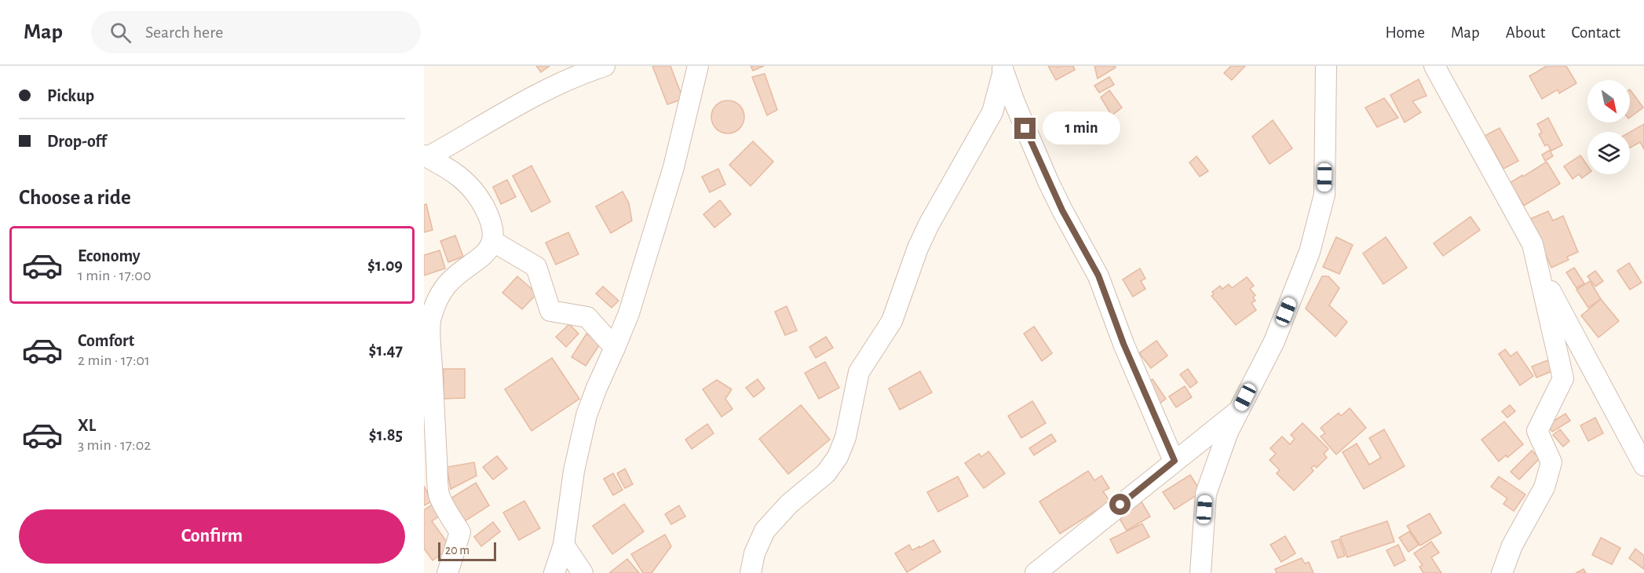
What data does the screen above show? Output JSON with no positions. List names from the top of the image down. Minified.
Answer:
{"scale_bar":"20 m","north":"bottom right","page":{"header":"Map","search":"Search here","nav":["Home","Map","About","Contact"],"banner":["Pickup","Drop-off"],"bubble":"1 min","heading":"Choose a ride","list":[{"name":"Economy","note":"1 min · 17:00","value":"$1.09"},{"name":"Comfort","note":"2 min · 17:01","value":"$1.47"},{"name":"XL","note":"3 min · 17:02","value":"$1.85"}],"buttons":"Confirm","scale":"20 m"}}
